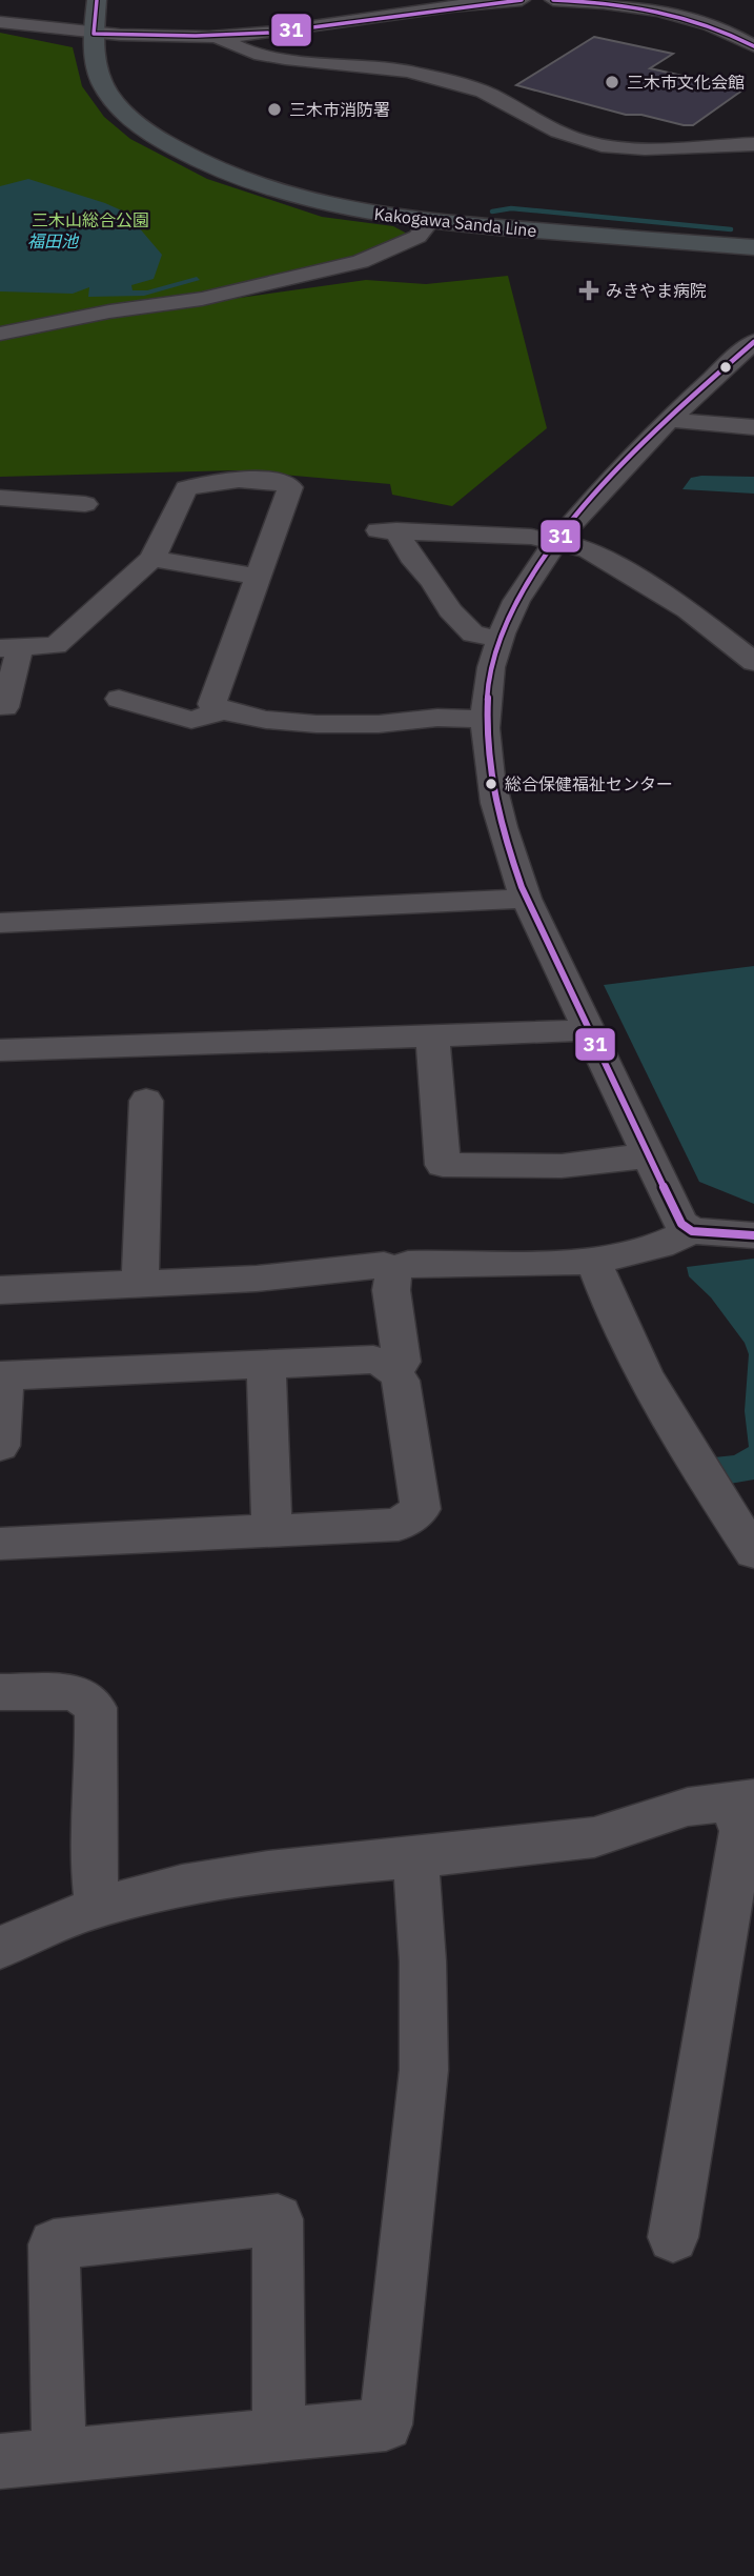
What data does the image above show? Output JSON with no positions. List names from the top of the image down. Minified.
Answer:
{"streets":{"main road":["Kakogawa Sanda Line"]},"water":["福田池"],"parks":["三木山総合公園"],"places":{"other":["三木市文化会館","三木市消防署","総合保健福祉センター"],"health":["みきやま病院"]},"lines":["transit line 31"]}
